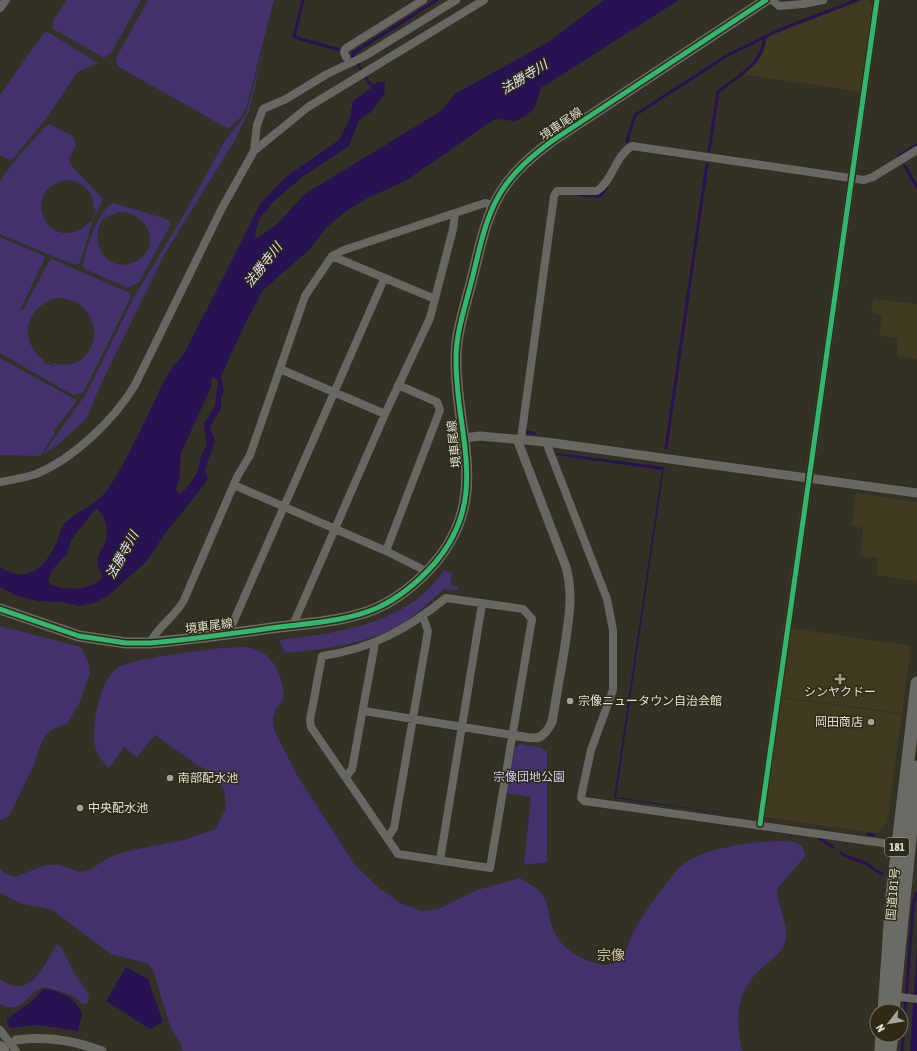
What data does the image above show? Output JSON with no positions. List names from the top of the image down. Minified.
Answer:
{"streets":{"highway":["181","国道181号"],"main road":["境車尾線"]},"districts":["宗像"],"water":["法勝寺川"],"parks":["宗像団地公園"],"places":{"health":["シンヤクドー"],"other":["宗像ニュータウン自治会館","岡田商店","南部配水池","中央配水池"]},"north":"bottom left"}
